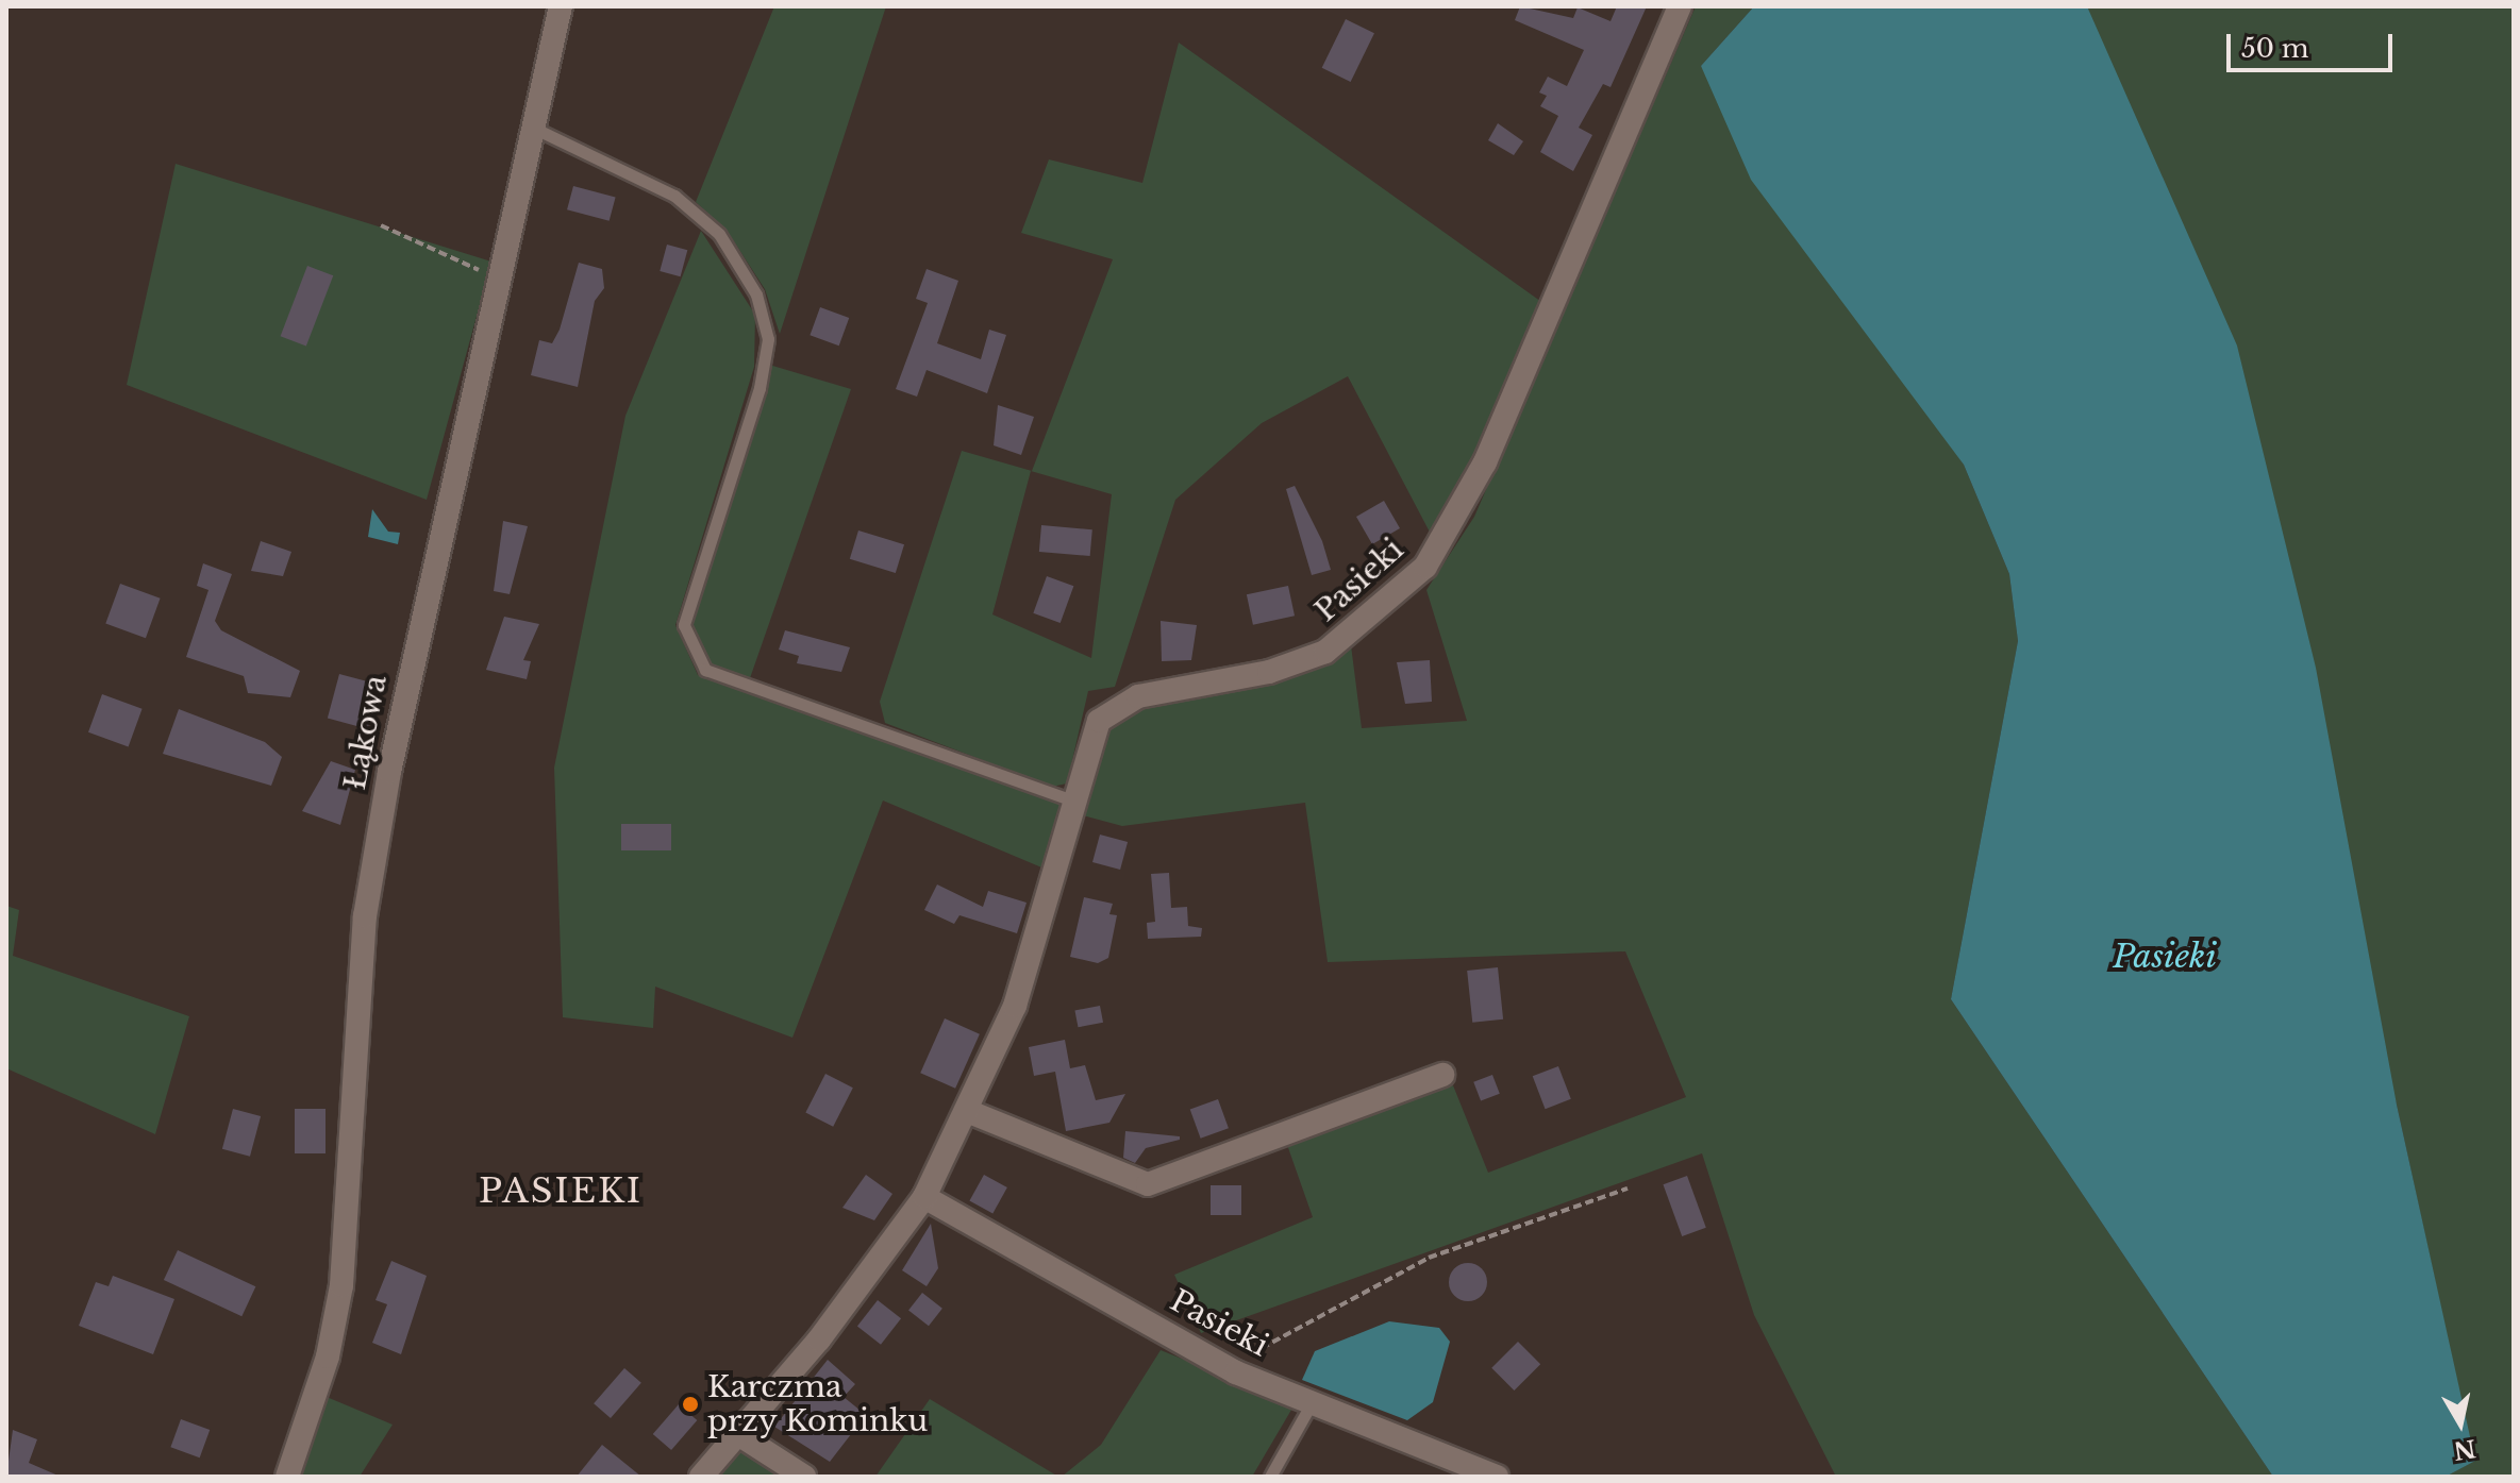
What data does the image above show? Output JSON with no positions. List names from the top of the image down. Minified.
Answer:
{"streets":{"street":["Pasieki","Łąkowa"]},"districts":["PASIEKI"],"water":["Pasieki"],"places":["Karczma przy Kominku"],"scale_bar":"50 m","north":"bottom"}
